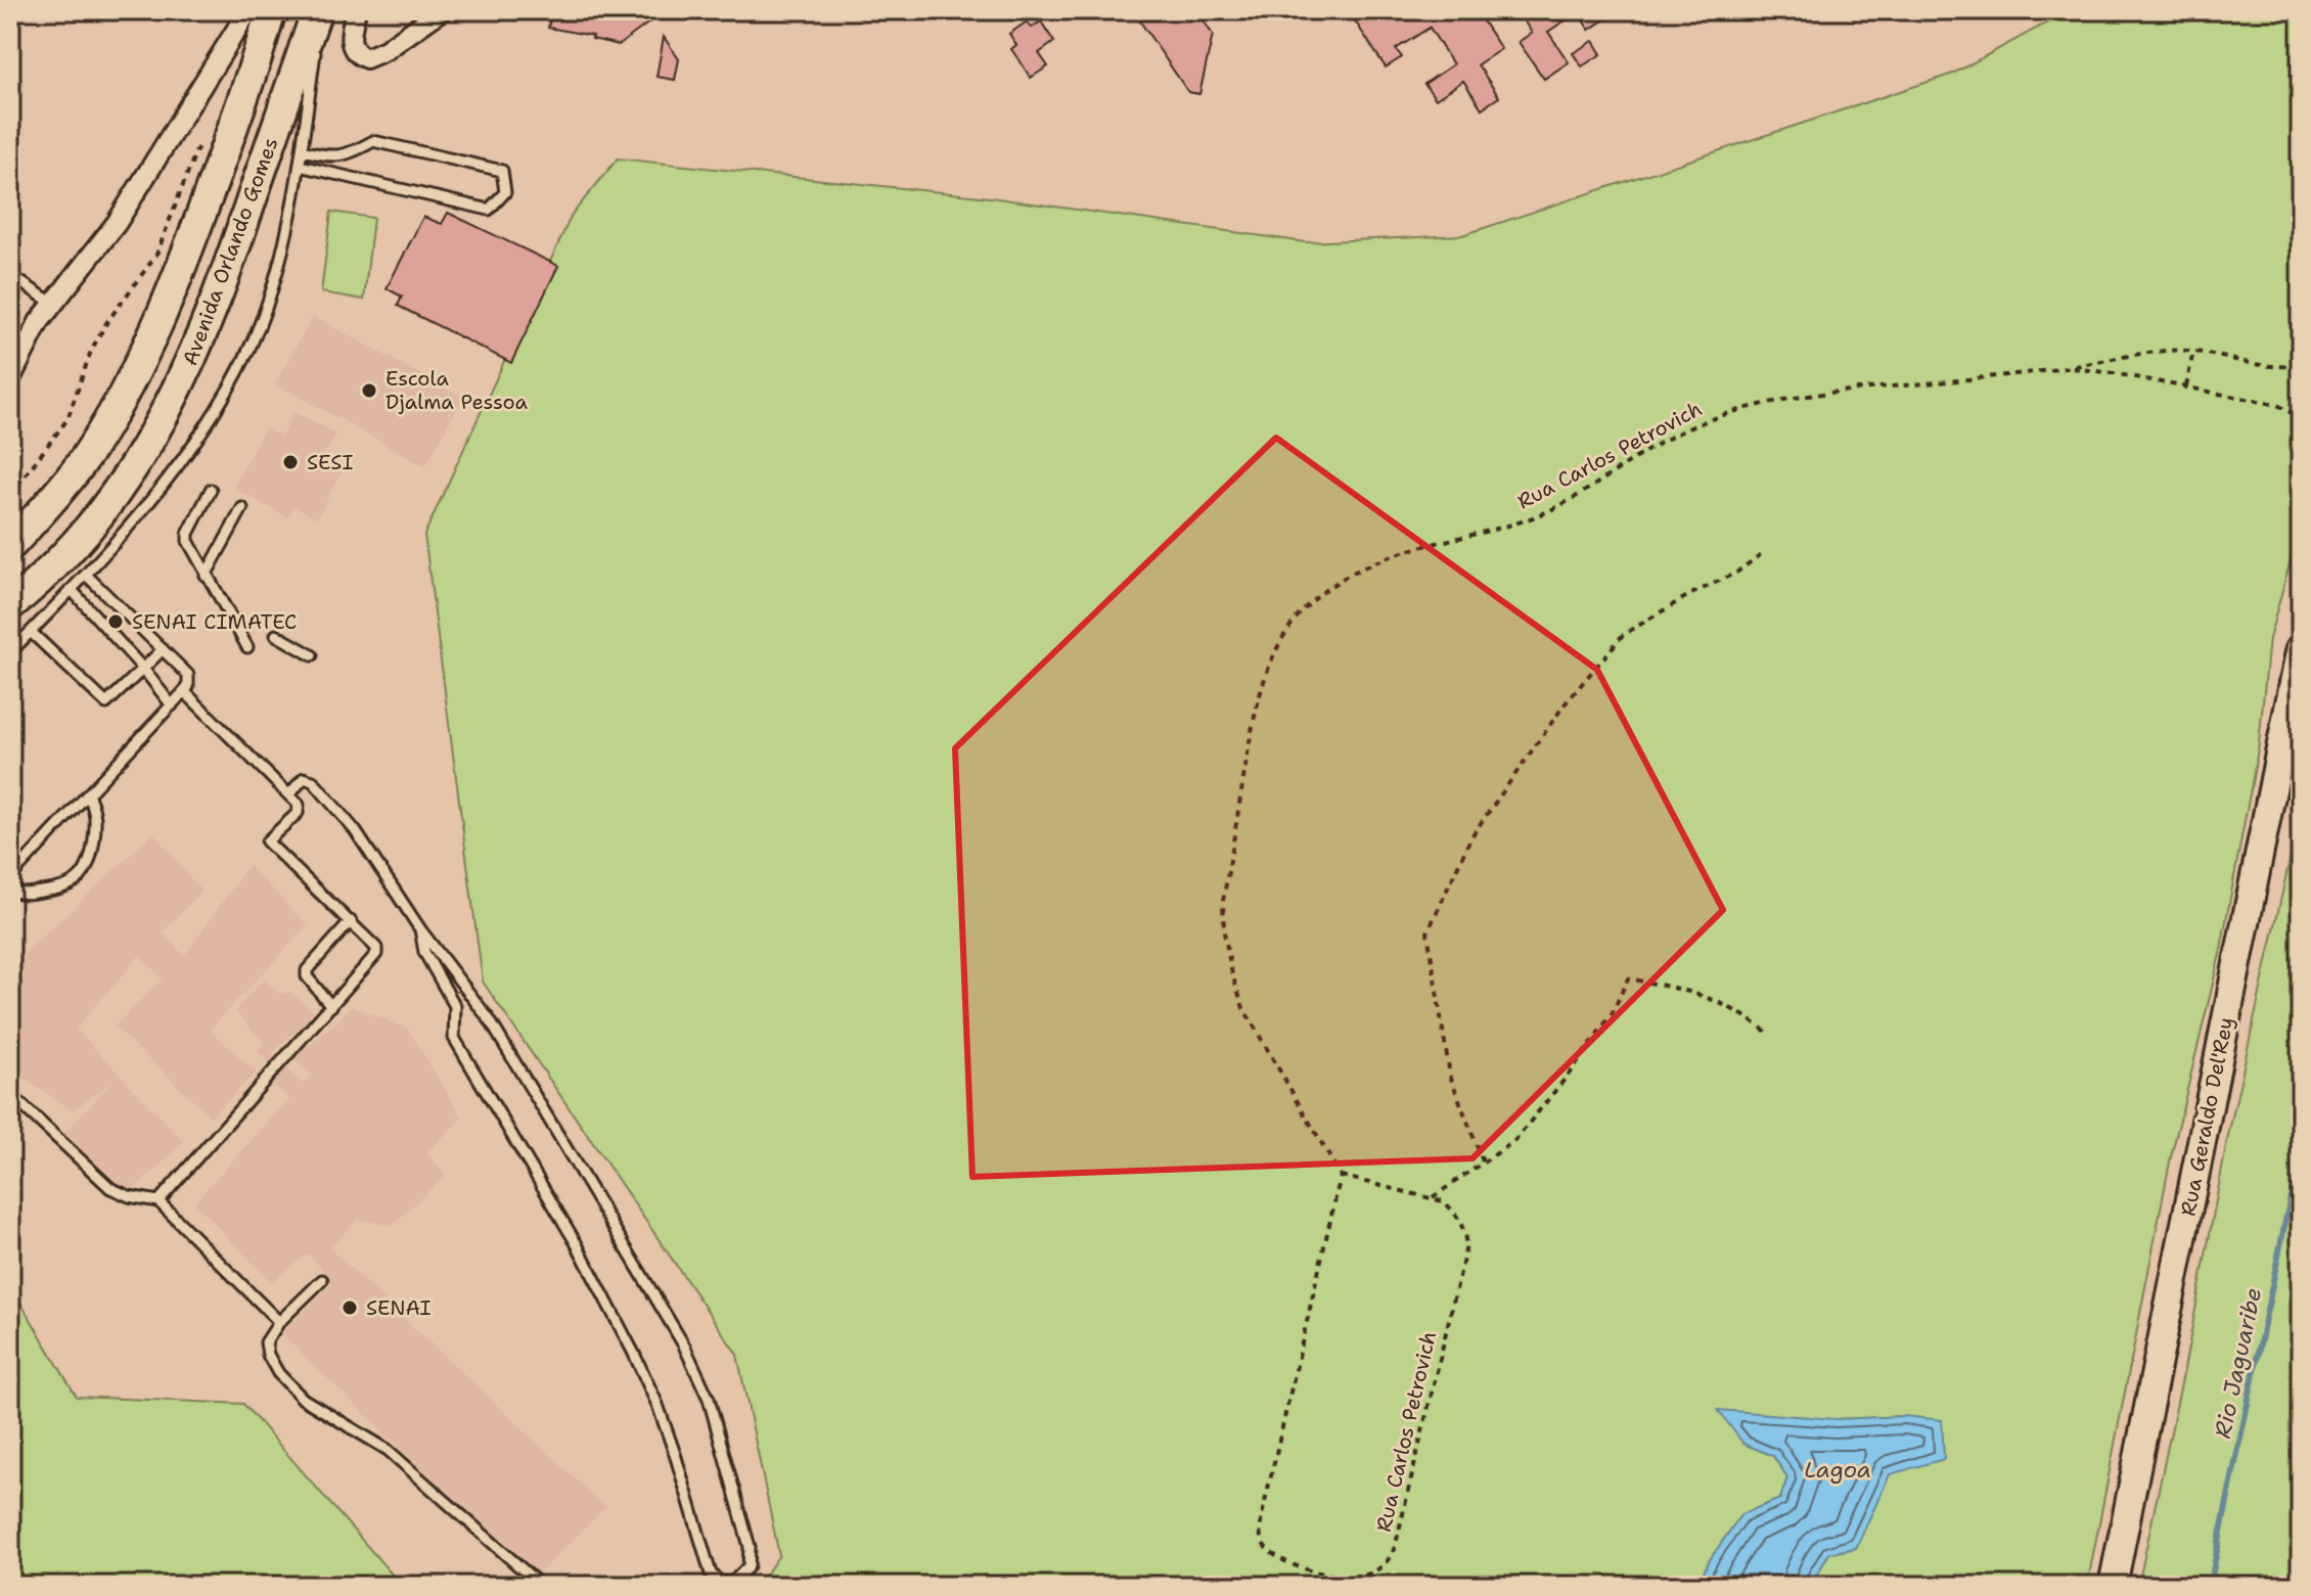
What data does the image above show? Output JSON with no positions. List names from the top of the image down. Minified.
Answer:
{"streets":{"main road":["Avenida Orlando Gomes","Rua Geraldo Del'Rey"],"path":["Rua Carlos Petrovich"]},"water":["Rio Jaguaribe","Lagoa"],"places":["Escola Djalma Pessoa","SESI","SENAI CIMATEC","SENAI"]}
